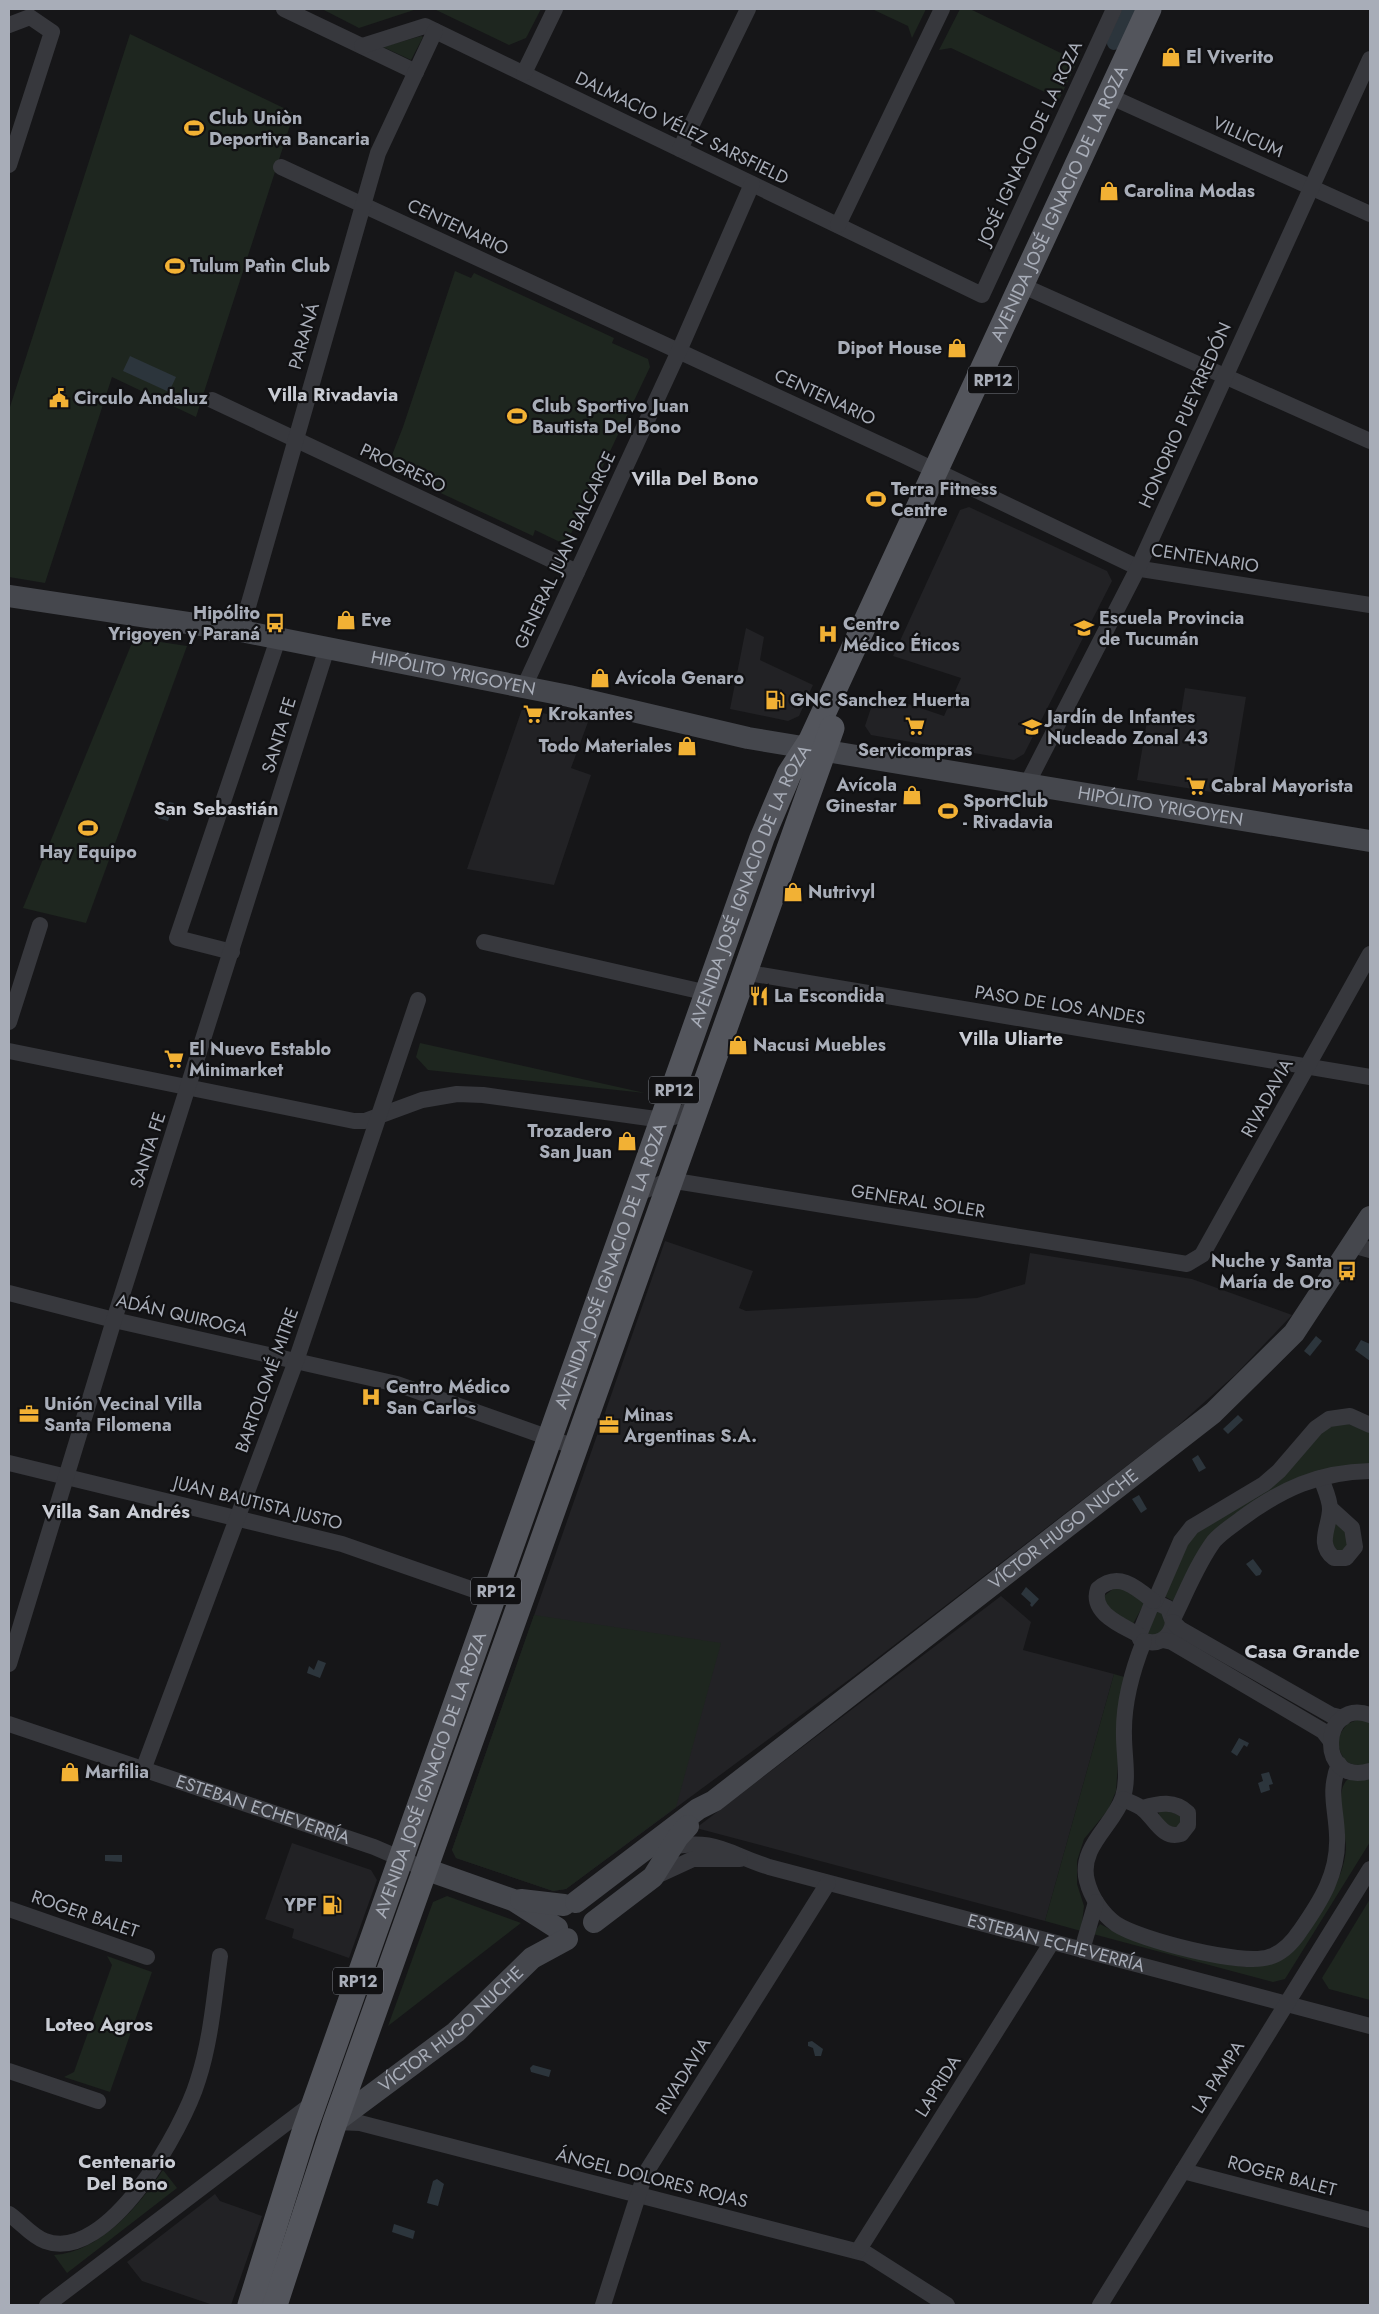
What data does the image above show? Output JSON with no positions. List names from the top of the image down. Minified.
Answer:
{"streets":{"main road":["AVENIDA JOSÉ IGNACIO DE LA ROZA","RP12"],"street":["DALMACIO VÉLEZ SARSFIELD","VILLICUM","JOSÉ IGNACIO DE LA ROZA","CENTENARIO","PARANÁ","HONORIO PUEYRREDÓN","PROGRESO","GENERAL JUAN BALCARCE","HIPÓLITO YRIGOYEN","SANTA FE","PASO DE LOS ANDES","RIVADAVIA","GENERAL SOLER","ADÁN QUIROGA","BARTOLOMÉ MITRE","JUAN BAUTISTA JUSTO","VÍCTOR HUGO NUCHE","ESTEBAN ECHEVERRÍA","ROGER BALET","LA PAMPA","LAPRIDA","ÁNGEL DOLORES ROJAS"]},"crossings":[["DALMACIO VÉLEZ SARSFIELD","JOSÉ IGNACIO DE LA ROZA"],["DALMACIO VÉLEZ SARSFIELD","PARANÁ"],["DALMACIO VÉLEZ SARSFIELD","GENERAL JUAN BALCARCE"],["VILLICUM","AVENIDA JOSÉ IGNACIO DE LA ROZA"],["VILLICUM","HONORIO PUEYRREDÓN"],["AVENIDA JOSÉ IGNACIO DE LA ROZA","CENTENARIO"],["AVENIDA JOSÉ IGNACIO DE LA ROZA","HIPÓLITO YRIGOYEN"],["AVENIDA JOSÉ IGNACIO DE LA ROZA","PASO DE LOS ANDES"],["AVENIDA JOSÉ IGNACIO DE LA ROZA","GENERAL SOLER"],["AVENIDA JOSÉ IGNACIO DE LA ROZA","ADÁN QUIROGA"],["AVENIDA JOSÉ IGNACIO DE LA ROZA","JUAN BAUTISTA JUSTO"],["AVENIDA JOSÉ IGNACIO DE LA ROZA","VÍCTOR HUGO NUCHE"],["AVENIDA JOSÉ IGNACIO DE LA ROZA","ESTEBAN ECHEVERRÍA"],["AVENIDA JOSÉ IGNACIO DE LA ROZA","ÁNGEL DOLORES ROJAS"],["CENTENARIO","PARANÁ"],["CENTENARIO","HONORIO PUEYRREDÓN"],["CENTENARIO","GENERAL JUAN BALCARCE"],["PARANÁ","PROGRESO"],["PARANÁ","HIPÓLITO YRIGOYEN"],["HONORIO PUEYRREDÓN","HIPÓLITO YRIGOYEN"],["PROGRESO","GENERAL JUAN BALCARCE"],["GENERAL JUAN BALCARCE","HIPÓLITO YRIGOYEN"],["HIPÓLITO YRIGOYEN","SANTA FE"],["SANTA FE","ADÁN QUIROGA"],["SANTA FE","JUAN BAUTISTA JUSTO"],["PASO DE LOS ANDES","RIVADAVIA"],["RIVADAVIA","GENERAL SOLER"],["RIVADAVIA","ESTEBAN ECHEVERRÍA"],["RIVADAVIA","ÁNGEL DOLORES ROJAS"],["ADÁN QUIROGA","BARTOLOMÉ MITRE"],["BARTOLOMÉ MITRE","JUAN BAUTISTA JUSTO"],["BARTOLOMÉ MITRE","ESTEBAN ECHEVERRÍA"],["VÍCTOR HUGO NUCHE","ESTEBAN ECHEVERRÍA"],["VÍCTOR HUGO NUCHE","ÁNGEL DOLORES ROJAS"],["ESTEBAN ECHEVERRÍA","LA PAMPA"],["ESTEBAN ECHEVERRÍA","LAPRIDA"],["ROGER BALET","LA PAMPA"],["LAPRIDA","ÁNGEL DOLORES ROJAS"]],"districts":["Villa Rivadavia","Villa Del Bono","San Sebastián","Villa Uliarte","Villa San Andrés","Casa Grande","Loteo Agros","Centenario Del Bono"],"places":{"shop":["El Viverito","Carolina Modas","Dipot House","Eve","Avícola Genaro","Todo Materiales","Avícola Ginestar","Nutrivyl","Nacusi Muebles","Trozadero San Juan","Marfilia"],"sports":["Club Uniòn Deportiva Bancaria","Tulum Patìn Club","Club Sportivo Juan Bautista Del Bono","Terra Fitness Centre","SportClub - Rivadavia","Hay Equipo"],"public building":["Circulo Andaluz"],"bus stop":["Hipólito Yrigoyen y Paraná","Nuche y Santa María de Oro"],"school or university":["Escuela Provincia de Tucumán","Jardín de Infantes Nucleado Zonal 43"],"hospital":["Centro Médico Éticos","Centro Médico San Carlos"],"fuel station":["GNC Sanchez Huerta","YPF"],"supermarket":["Krokantes","Servicompras","Cabral Mayorista","El Nuevo Establo Minimarket"],"restaurant":["La Escondida"],"office":["Unión Vecinal Villa Santa Filomena","Minas Argentinas S.A."]}}
